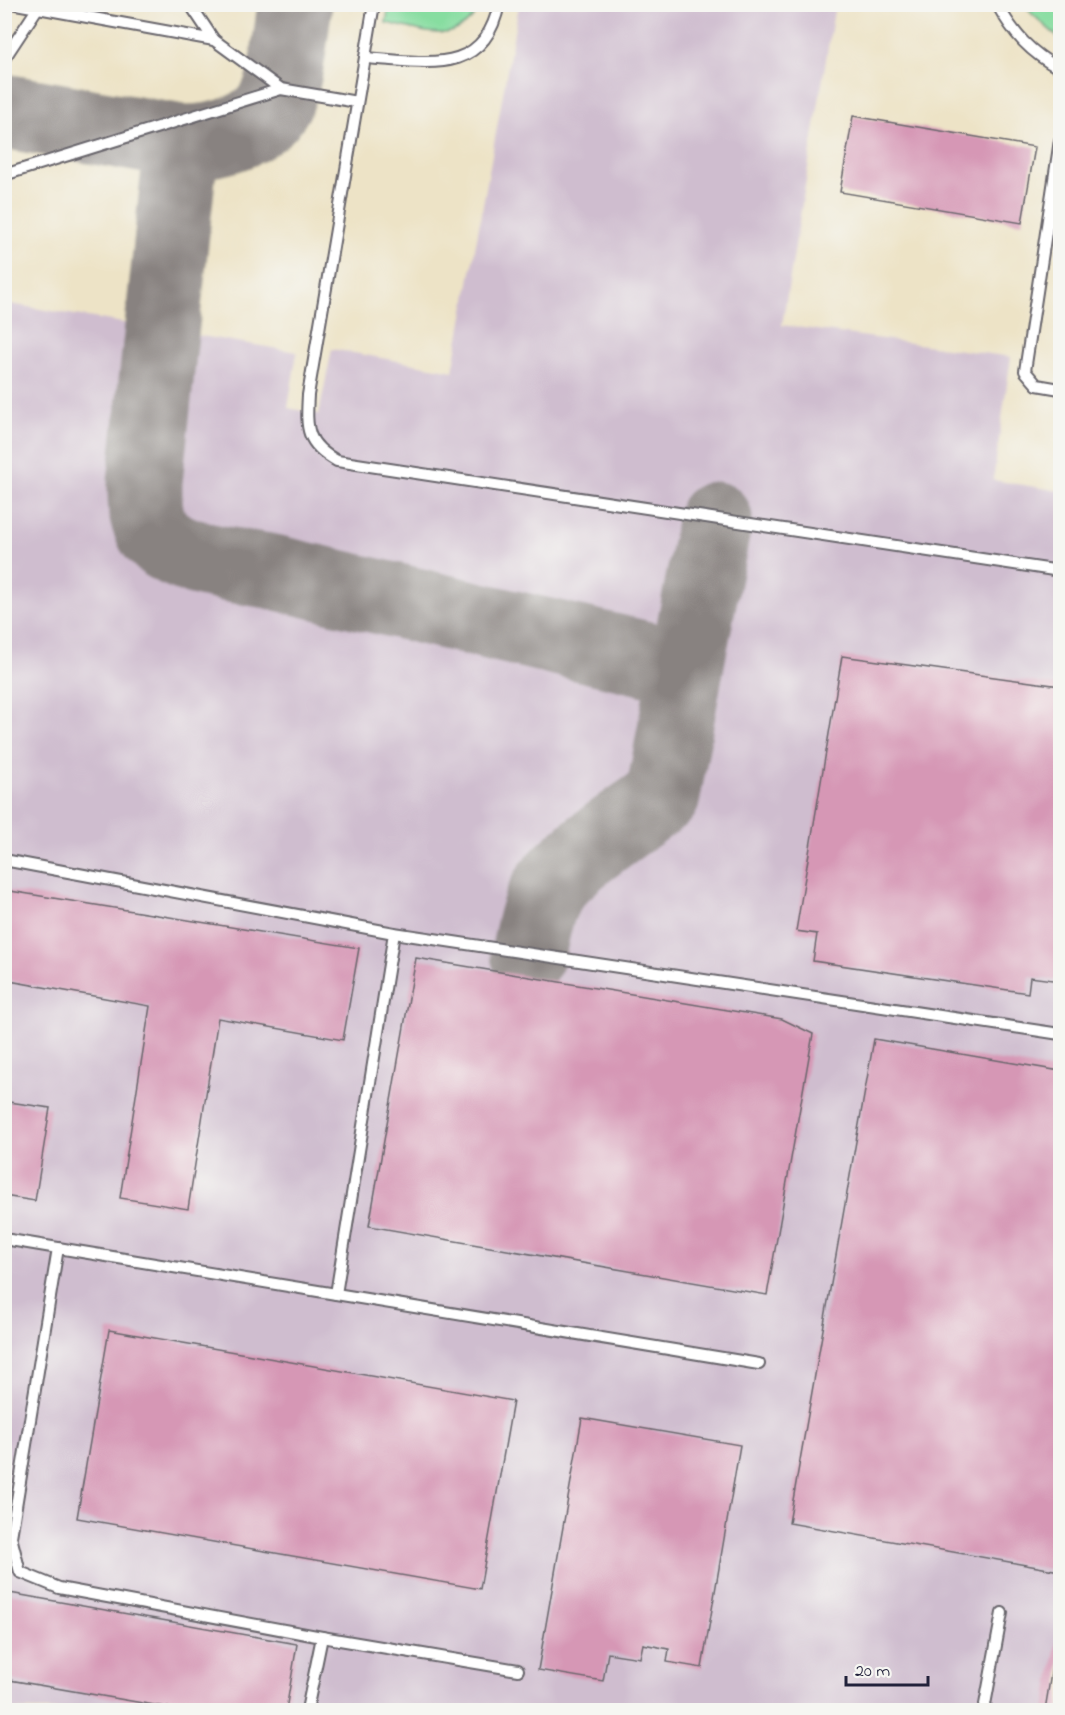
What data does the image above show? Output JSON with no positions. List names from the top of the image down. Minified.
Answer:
{"scale_bar":"20 m"}
